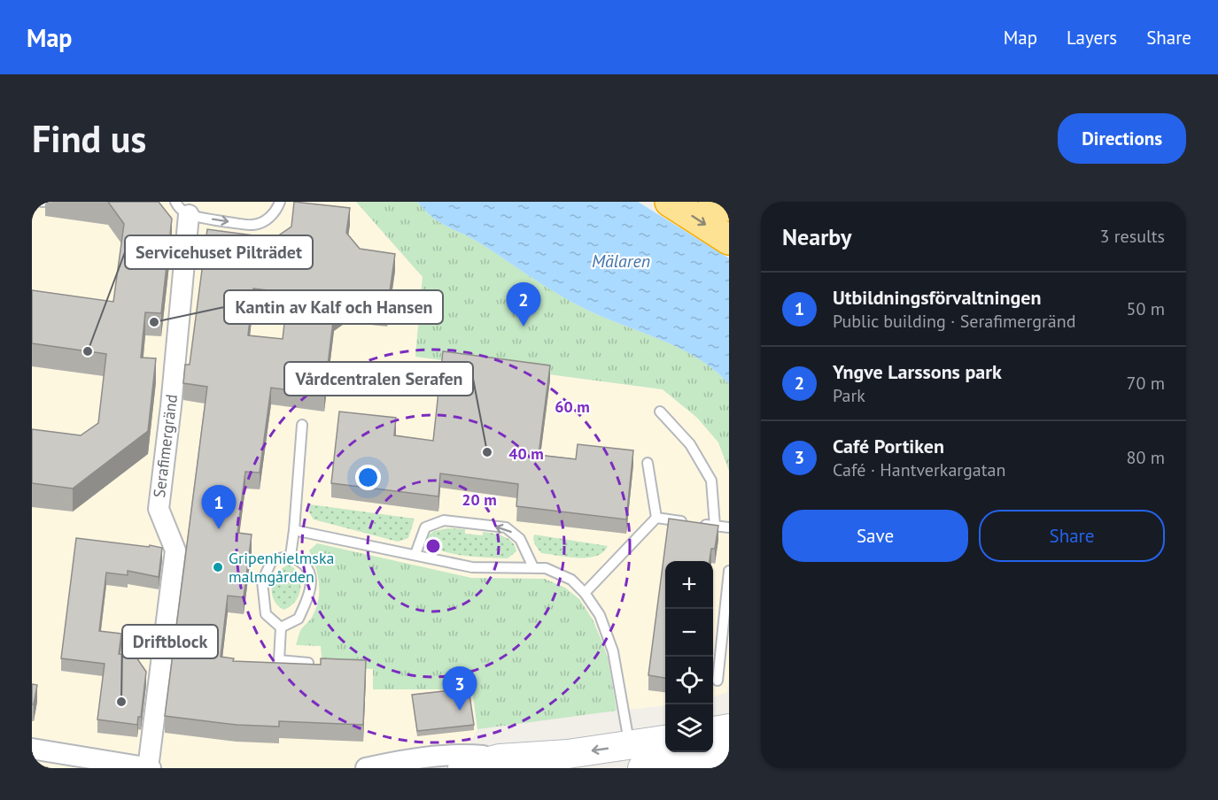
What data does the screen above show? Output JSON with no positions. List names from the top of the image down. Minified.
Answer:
{"streets":{"street":["Serafimergränd"]},"water":["Mälaren"],"places":["Kantin av Kalf och Hansen","Servicehuset Pilträdet","Vårdcentralen Serafen","Gripenhielmska malmgården","Driftblock"],"page":{"header":"Map","nav":["Map","Layers","Share"],"buttons":["Directions",["Save","Share"]],"title":"Find us","heading":["Nearby","3 results"],"list":[{"mark":"1","name":"Utbildningsförvaltningen","note":"Public building · Serafimergränd","value":"50 m"},{"mark":"2","name":"Yngve Larssons park","note":"Park","value":"70 m"},{"mark":"3","name":"Café Portiken","note":"Café · Hantverkargatan","value":"80 m"}],"pins":["2","1","3"],"map_buttons":["+","−"]},"rings":["60 m","40 m","20 m"]}
